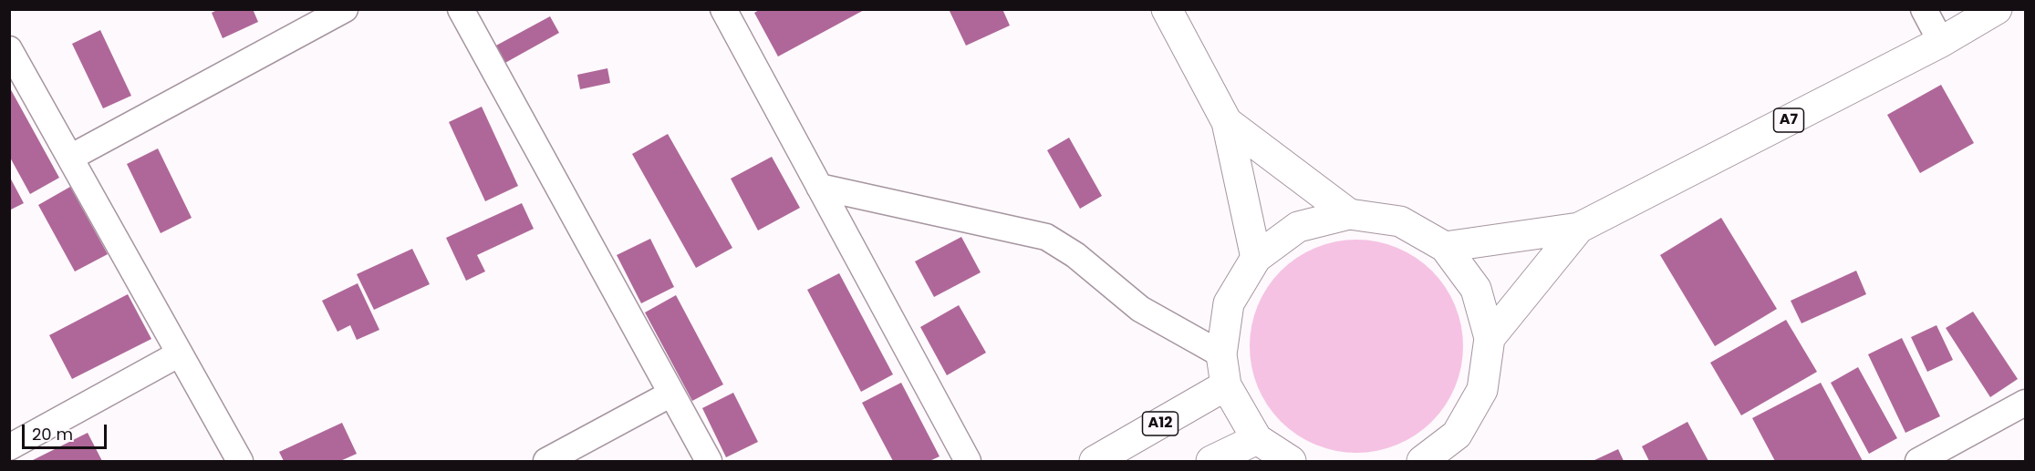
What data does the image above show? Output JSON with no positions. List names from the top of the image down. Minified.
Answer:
{"streets":{"main road":["A7","A12"]},"scale_bar":"20 m"}
